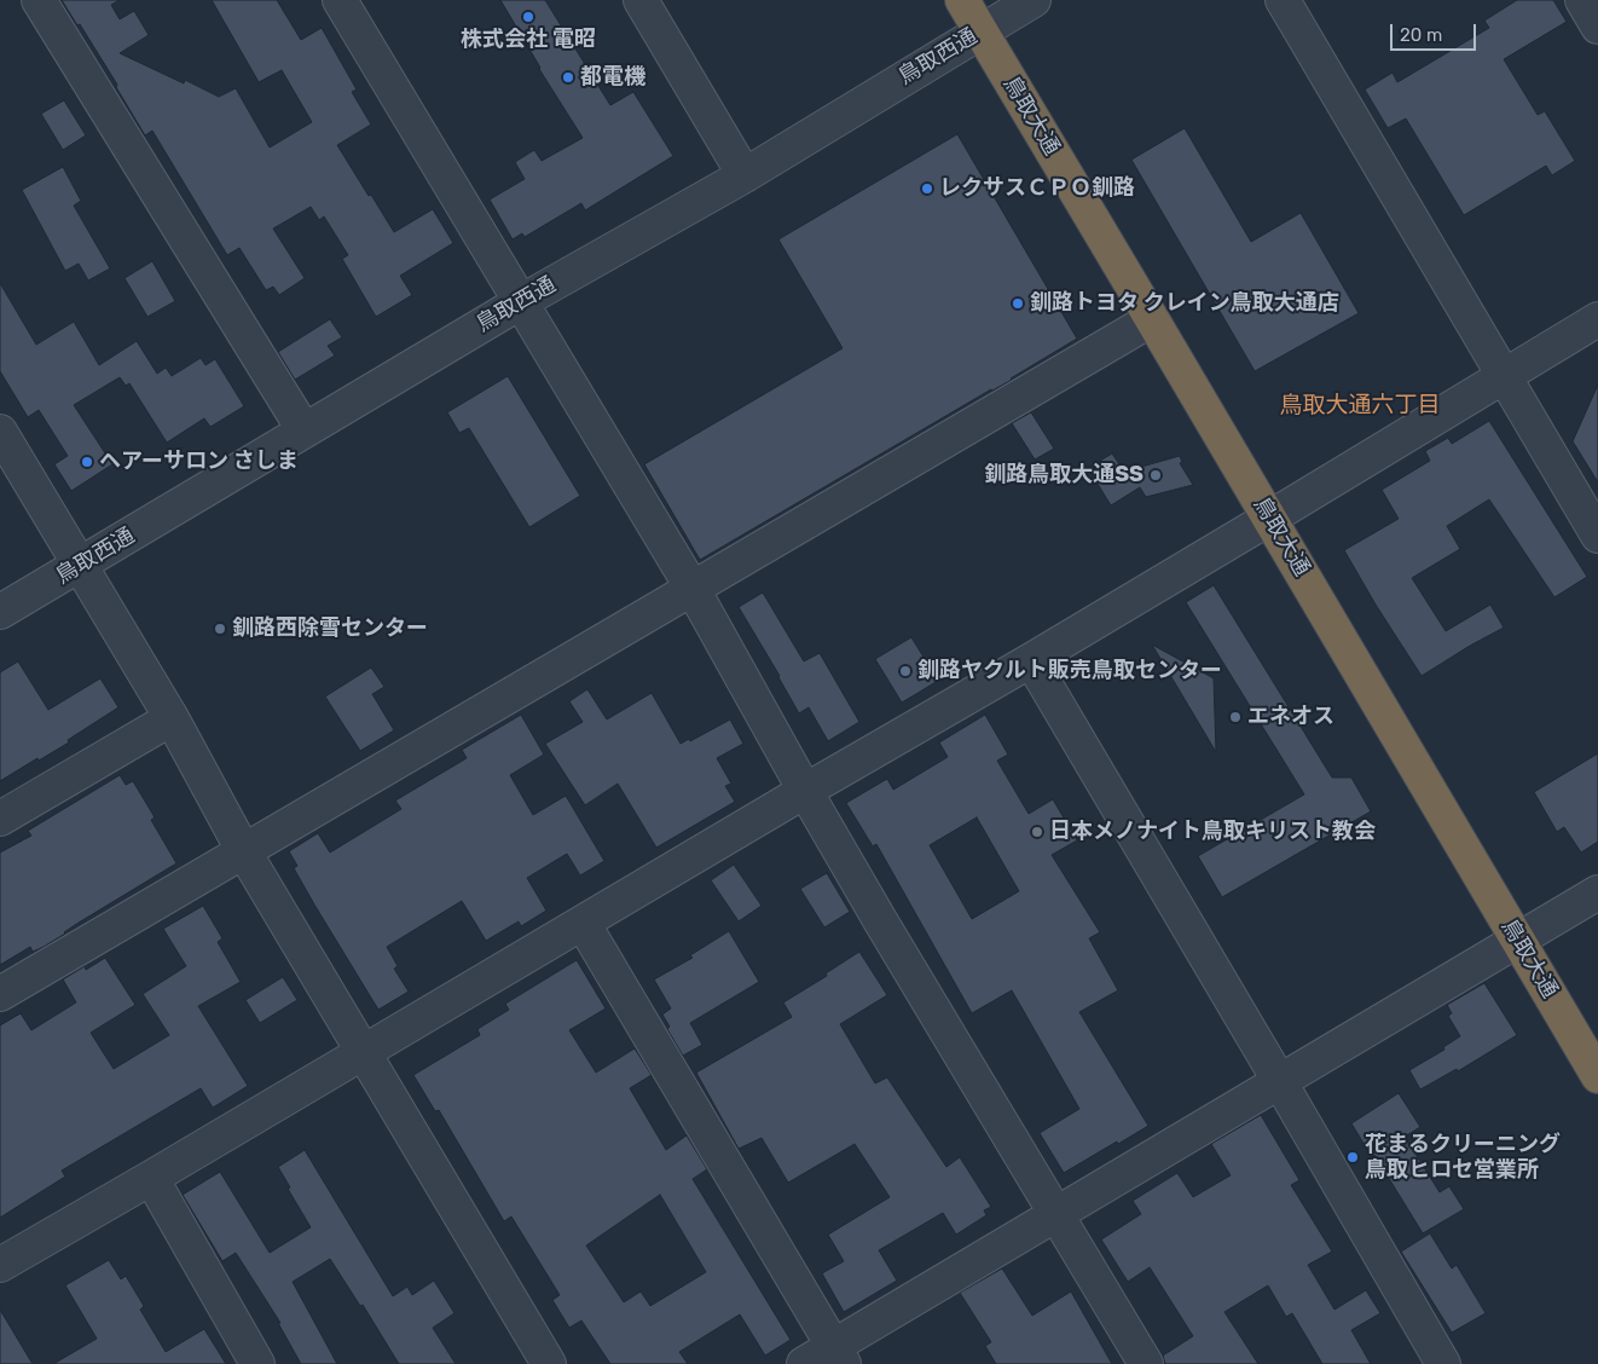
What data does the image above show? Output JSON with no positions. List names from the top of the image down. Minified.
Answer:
{"streets":{"highway":["鳥取大通"],"street":["鳥取西通"]},"crossings":[["鳥取西通","鳥取大通"]],"districts":["鳥取大通六丁目"],"places":["株式会社 電昭","都電機","レクサスＣＰＯ釧路","釧路トヨタ クレイン鳥取大通店","ヘアーサロン さしま","釧路鳥取大通SS","釧路西除雪センター","釧路ヤクルト販売鳥取センター","エネオス","日本メノナイト鳥取キリスト教会","花まるクリーニング 鳥取ヒロセ営業所"],"scale_bar":"20 m"}
